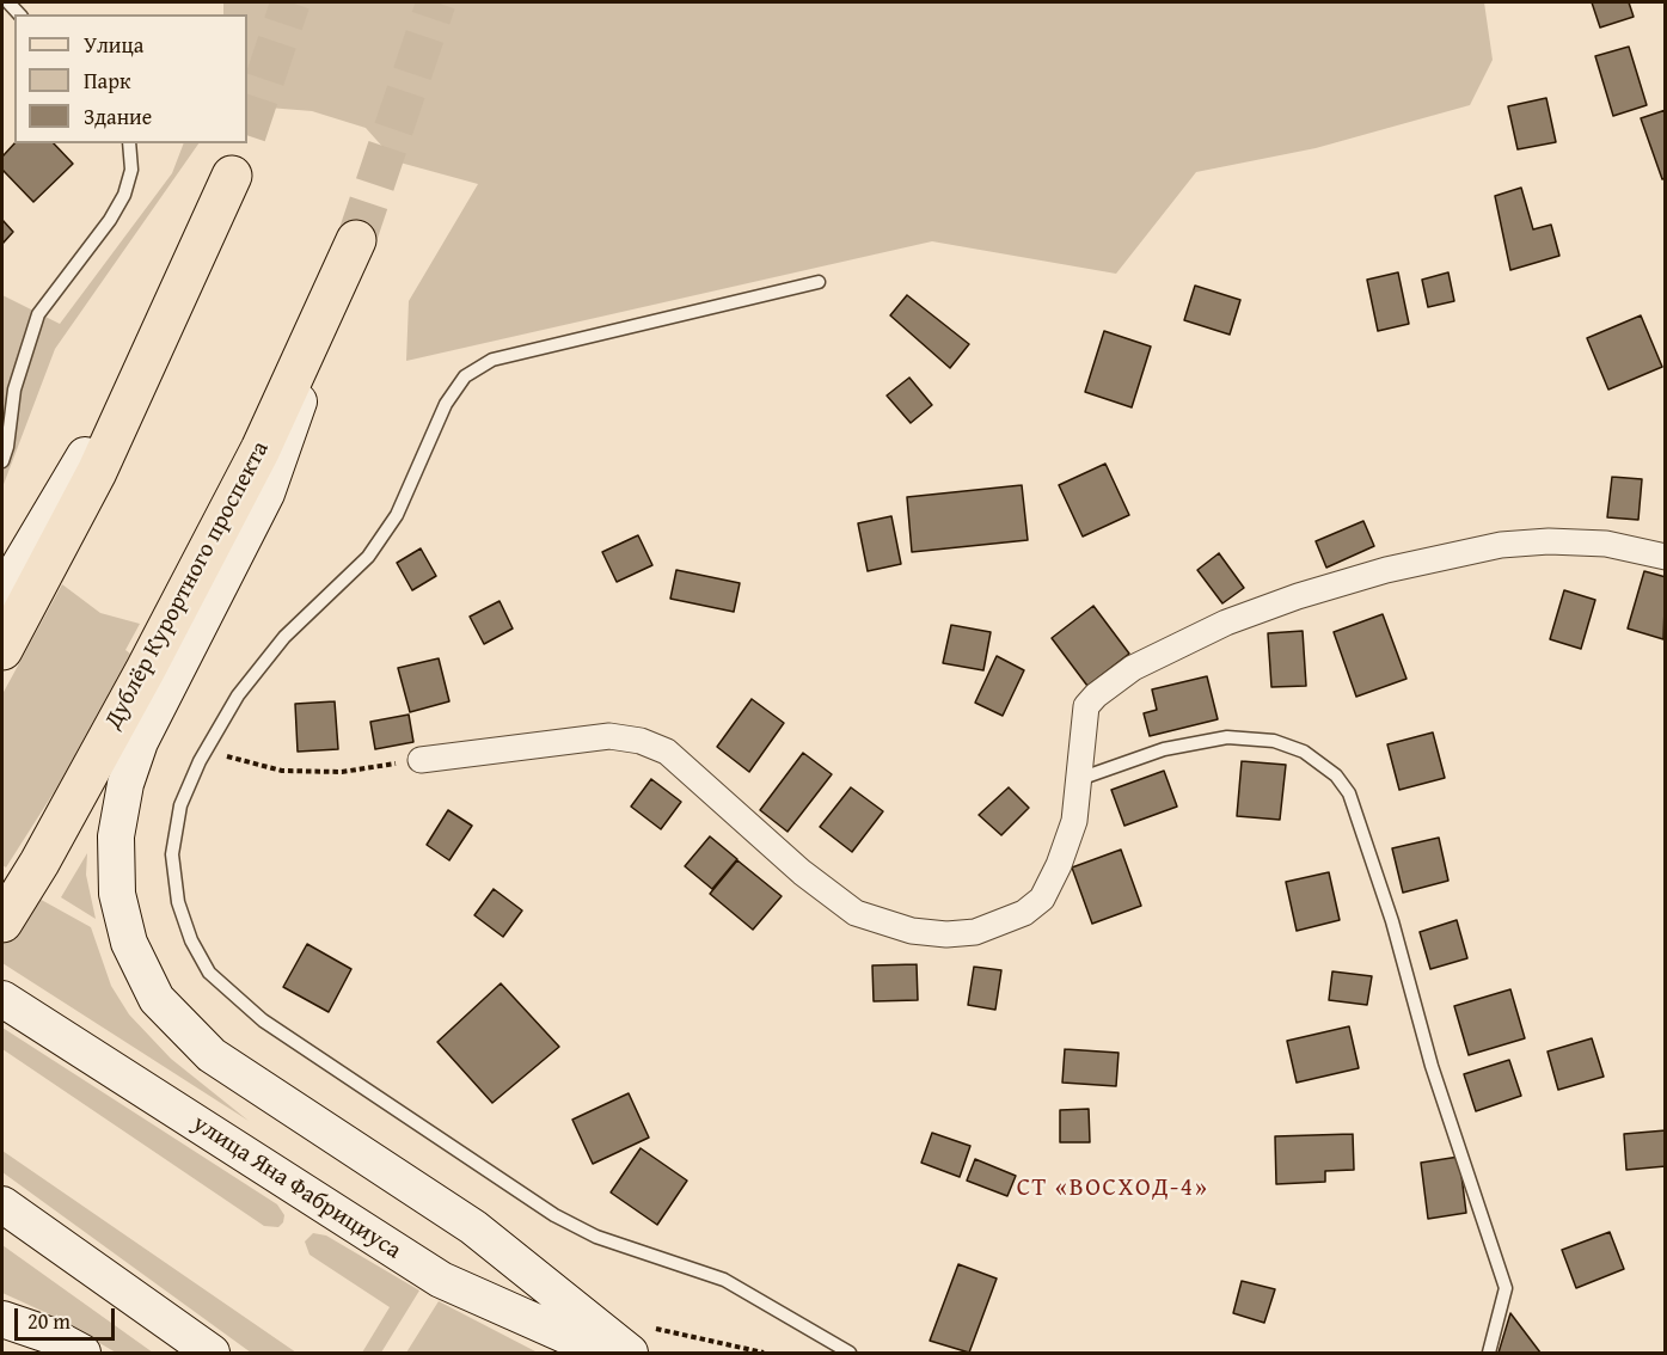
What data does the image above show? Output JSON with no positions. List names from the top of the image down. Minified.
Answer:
{"streets":{"main road":["Дублёр Курортного проспекта","улица Яна Фабрициуса"]},"districts":["СТ «ВОСХОД-4»"],"legend":["Улица","Парк","Здание"],"scale_bar":"20 m"}
